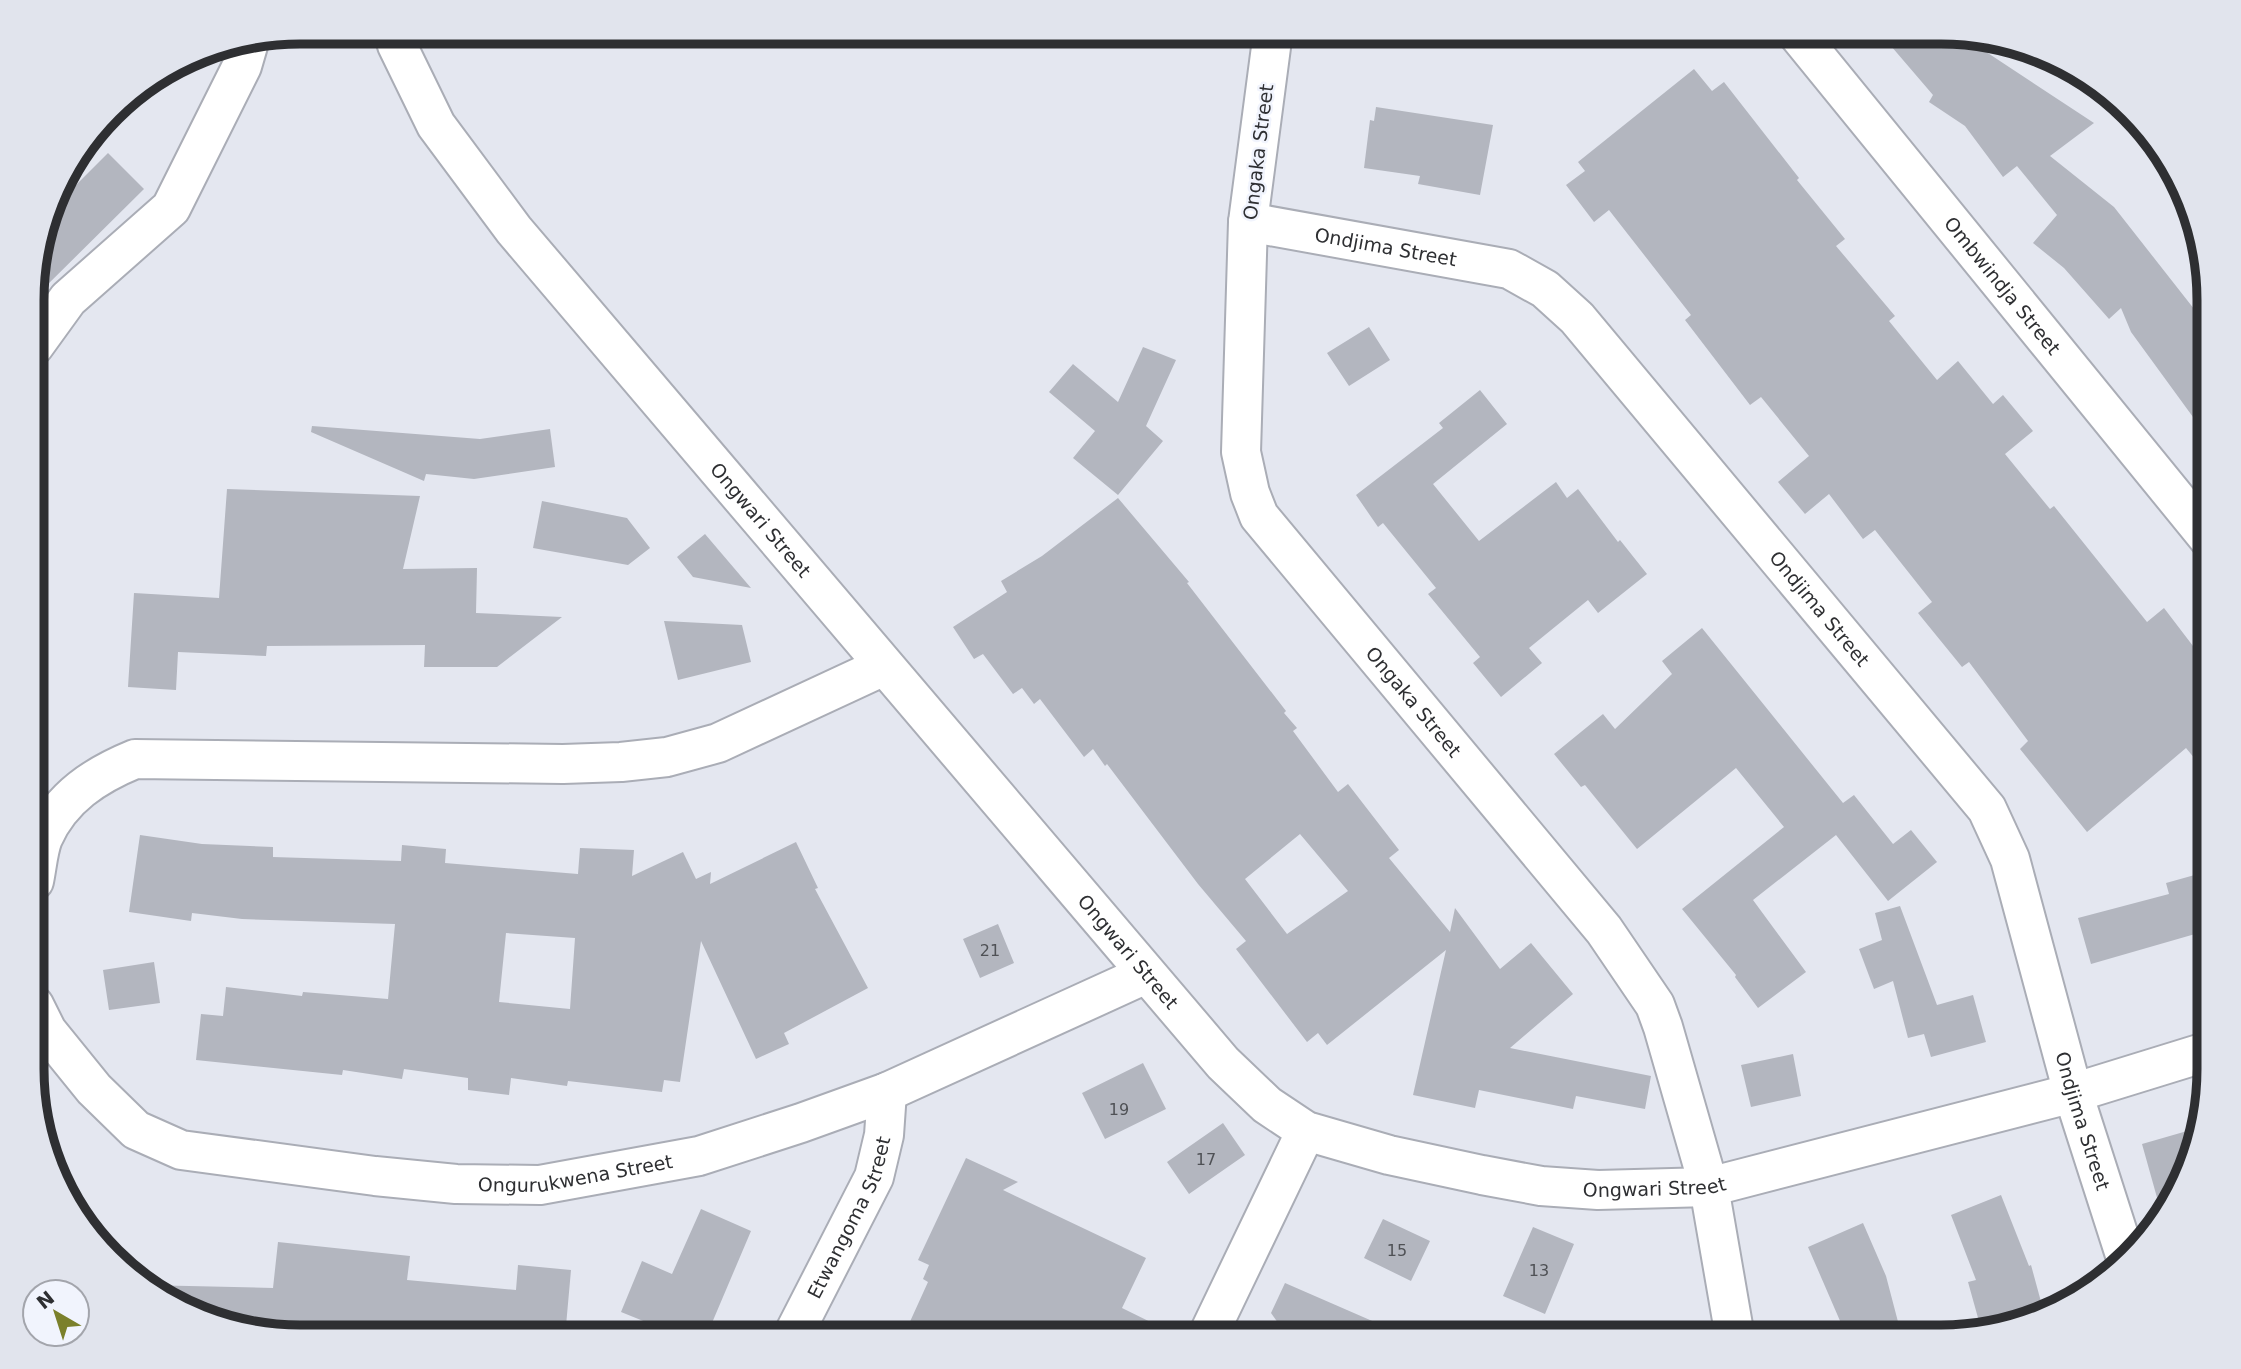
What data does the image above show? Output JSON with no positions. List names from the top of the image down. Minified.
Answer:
{"streets":{"street":["Ongaka Street","Ondjima Street","Ombwindja Street","Ongwari Street","Ongurukwena Street","Etwangoma Street"]},"crossings":[["Ongaka Street","Ondjima Street"],["Ongaka Street","Ongwari Street"],["Ondjima Street","Ongwari Street"],["Ongwari Street","Ongurukwena Street"],["Ongurukwena Street","Etwangoma Street"]],"house_numbers":["21","19","17","15","13"],"north":"top left"}
